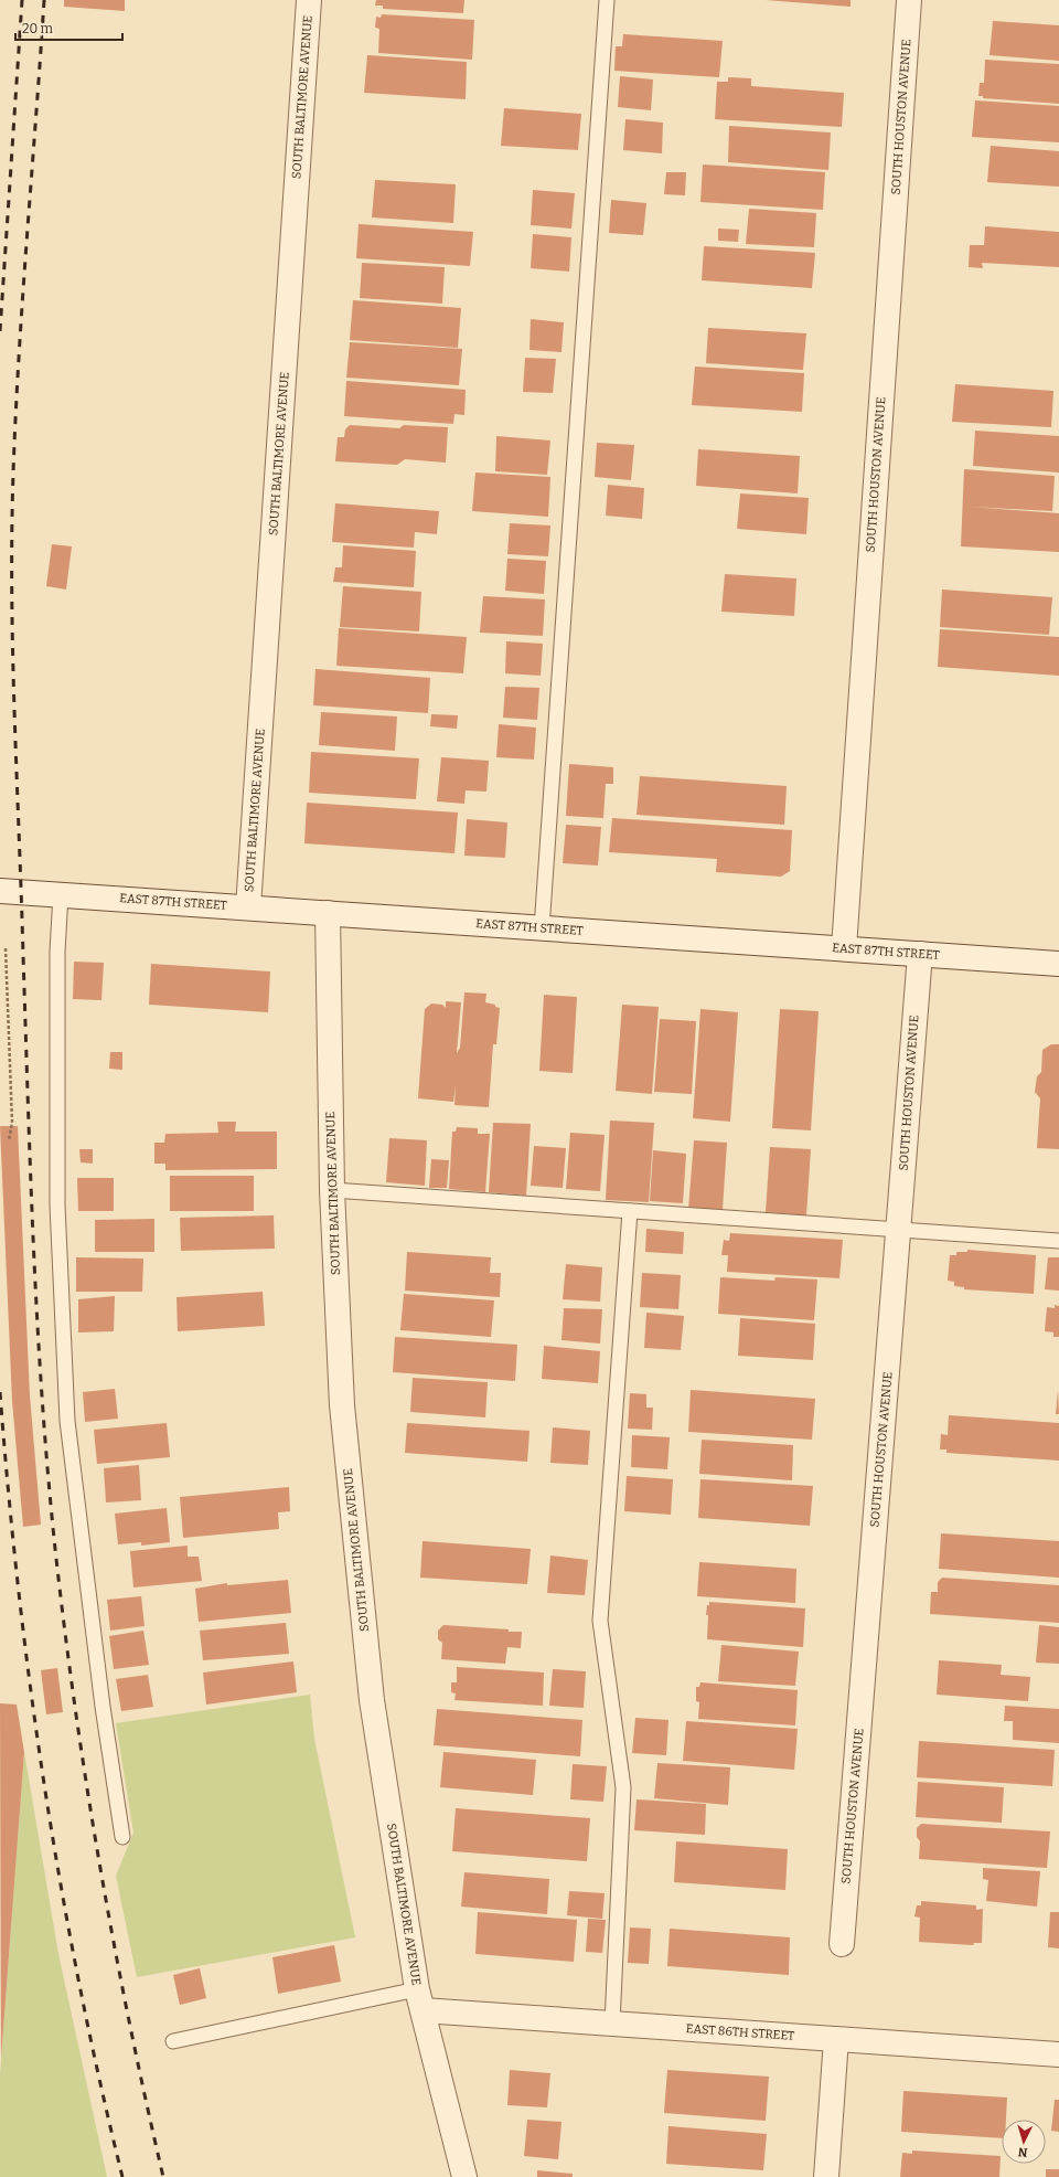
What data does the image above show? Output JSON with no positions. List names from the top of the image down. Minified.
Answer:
{"streets":{"street":["SOUTH BALTIMORE AVENUE","SOUTH HOUSTON AVENUE","EAST 87TH STREET","EAST 86TH STREET"]},"crossings":[["SOUTH BALTIMORE AVENUE","EAST 87TH STREET"],["SOUTH BALTIMORE AVENUE","EAST 86TH STREET"],["SOUTH HOUSTON AVENUE","EAST 87TH STREET"]],"scale_bar":"20 m","north":"bottom"}
